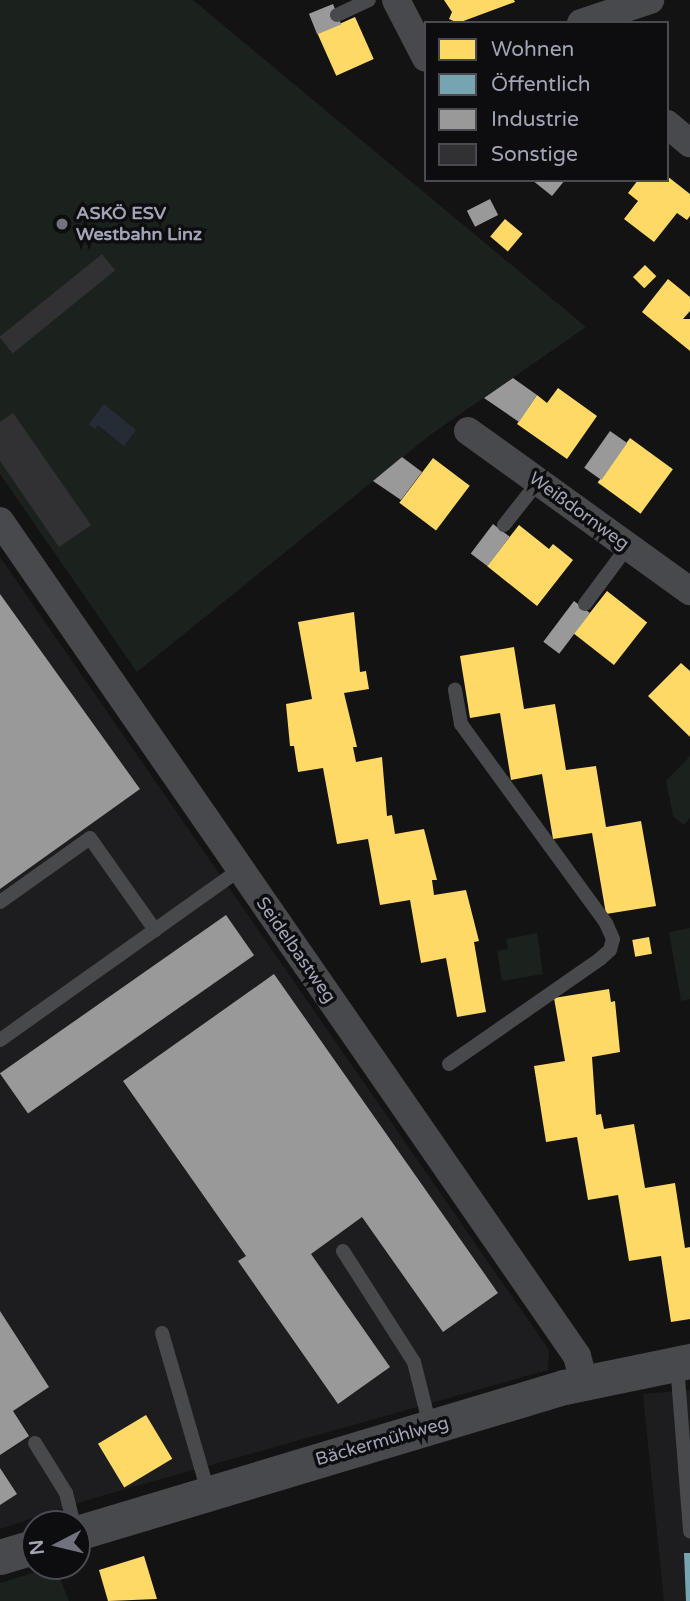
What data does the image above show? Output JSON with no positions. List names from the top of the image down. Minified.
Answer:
{"streets":{"street":["Weißdornweg","Seidelbastweg","Bäckermühlweg"]},"crossings":[["Seidelbastweg","Bäckermühlweg"]],"places":["ASKÖ ESV Westbahn Linz"],"legend":["Wohnen","Öffentlich","Industrie","Sonstige"],"north":"left"}
